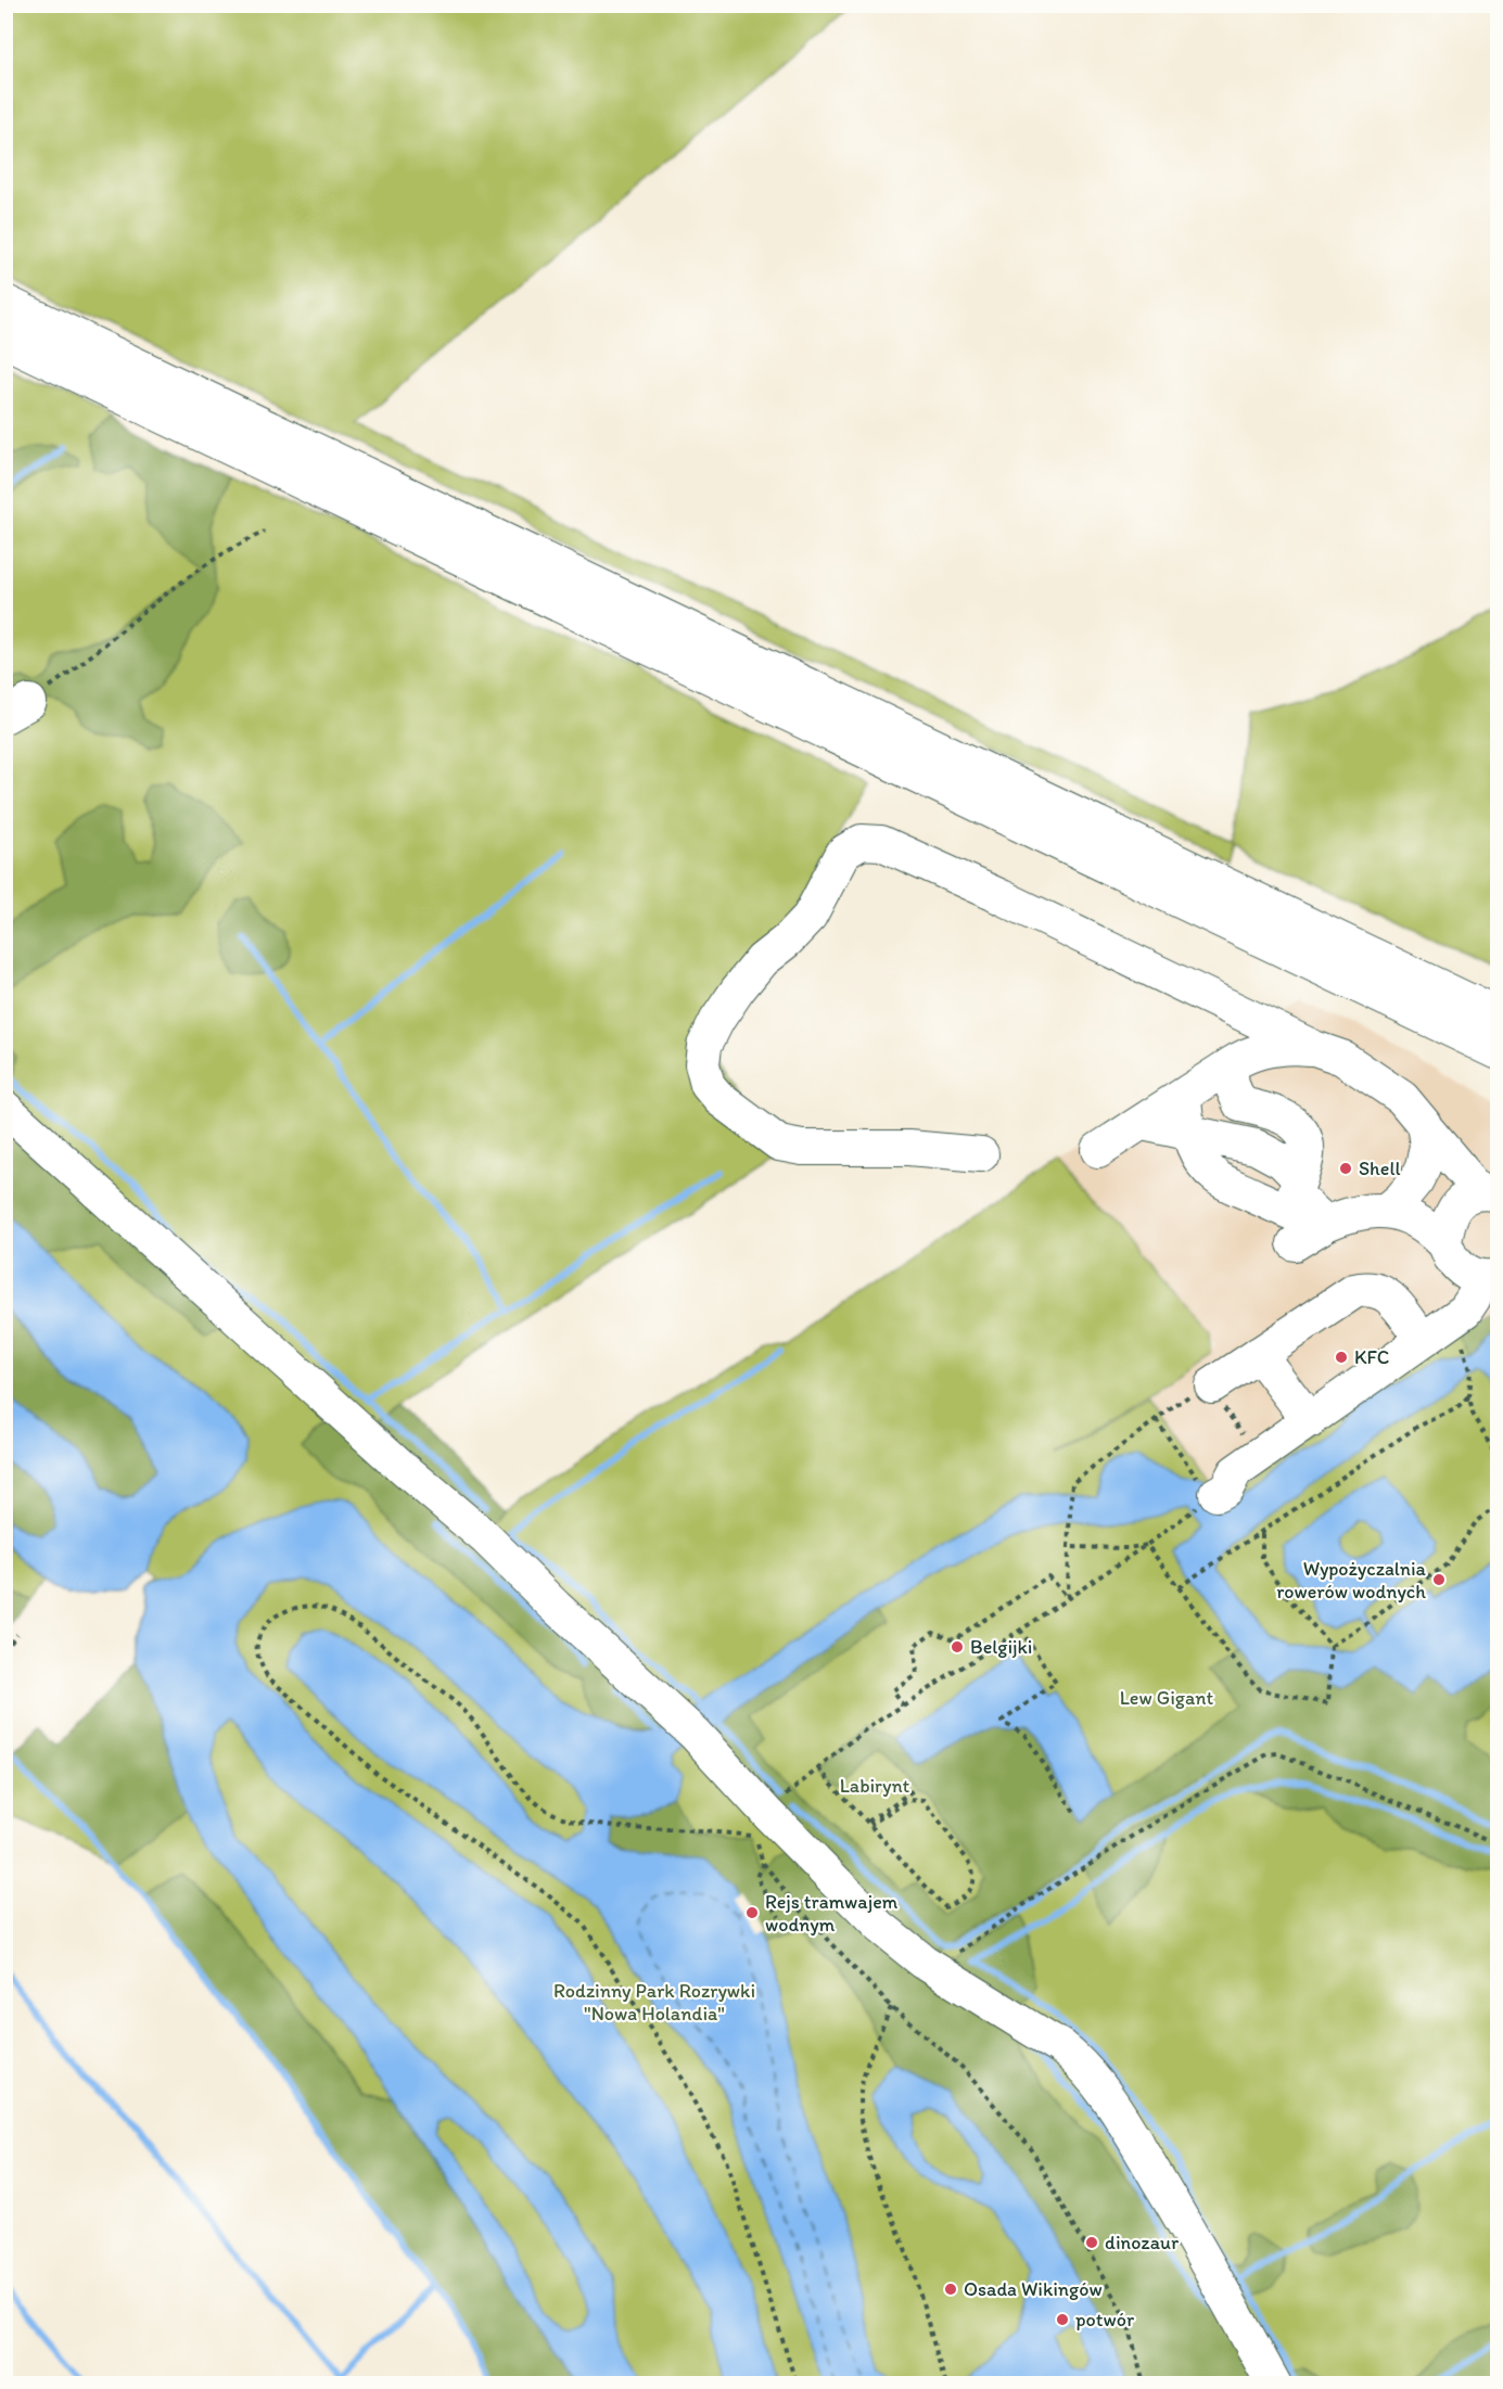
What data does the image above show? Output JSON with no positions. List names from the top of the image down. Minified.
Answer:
{"parks":["Lew Gigant","Labirynt","Rodzinny Park Rozrywki \"Nowa Holandia\""],"places":["Shell","KFC","Wypożyczalnia rowerów wodnych","Belgijki","Rejs tramwajem wodnym","dinozaur","Osada Wikingów","potwór"]}
